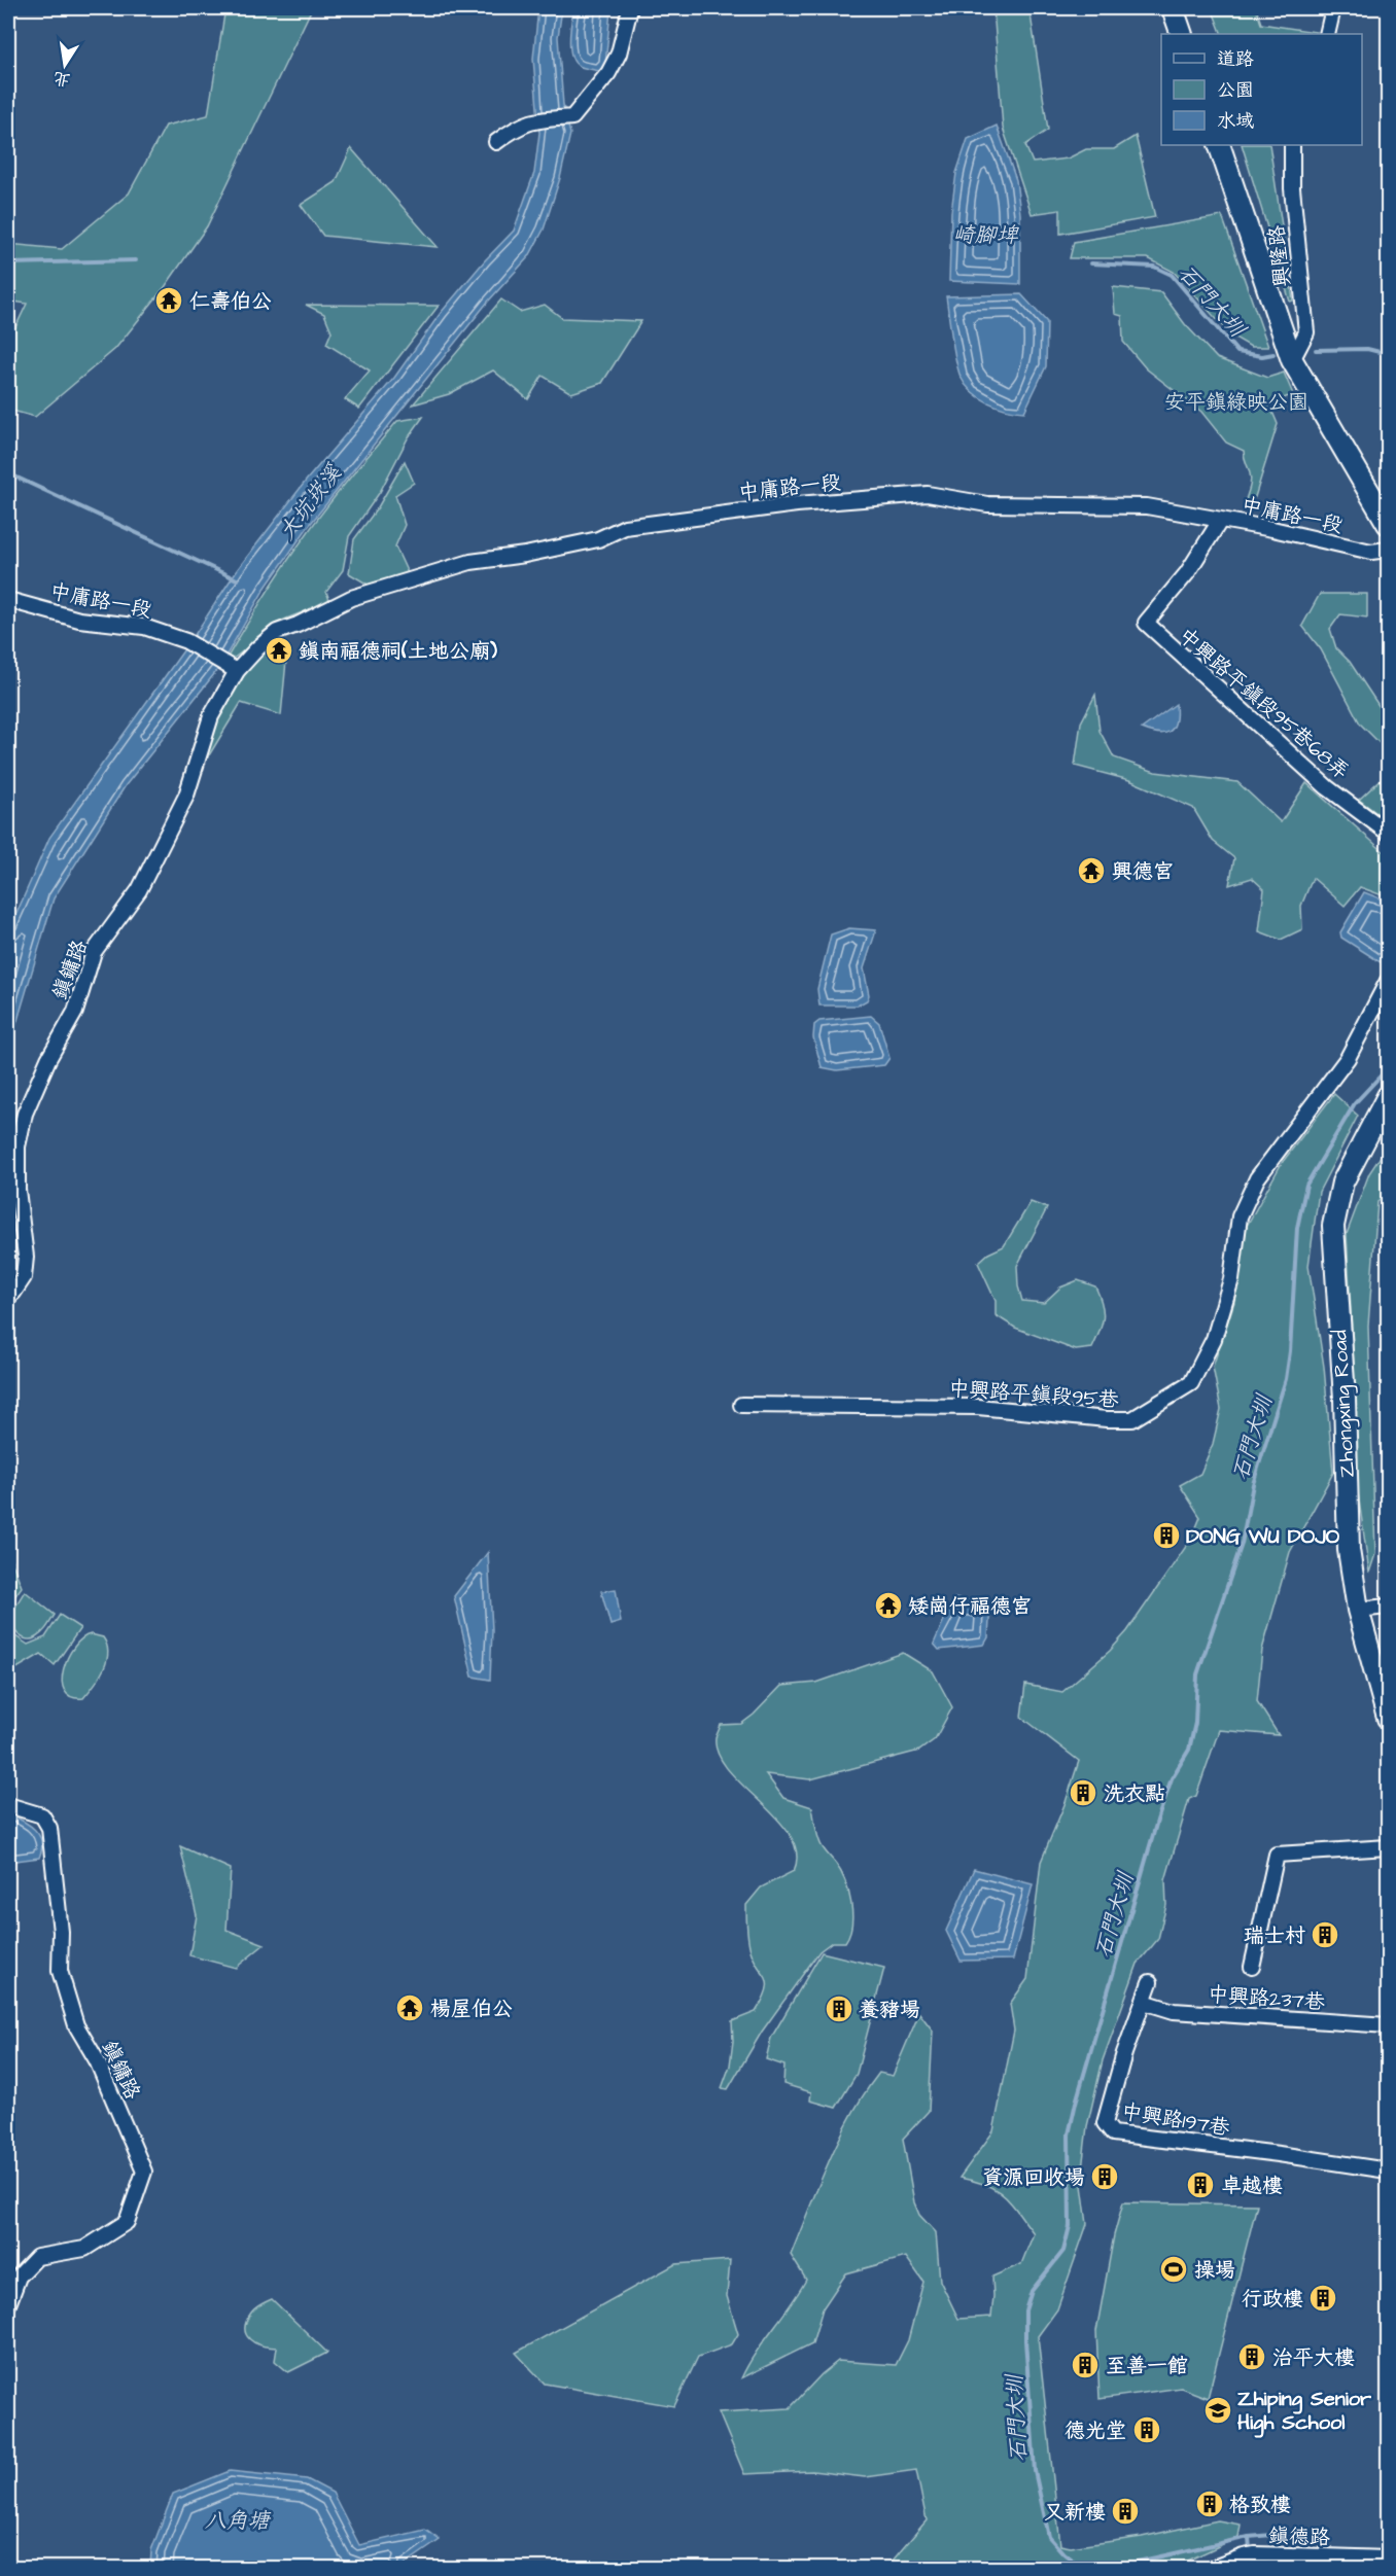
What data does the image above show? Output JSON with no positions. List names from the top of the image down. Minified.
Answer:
{"streets":{"street":["興隆路","中庸路一段","中興路平鎮段95巷68弄","鎮鏞路","中興路平鎮段95巷","Zhongxing Road","中興路237巷","中興路197巷","鎮德路"]},"crossings":[["中庸路一段","中興路平鎮段95巷68弄"],["中庸路一段","鎮鏞路"],["中興路237巷","中興路197巷"]],"water":["崎腳埤","石門大圳","大坑崁溪","八角塘"],"parks":["安平鎮綠映公園"],"places":{"temple":["仁壽伯公","鎮南福德祠(土地公廟)","興德宮","矮崗仔福德宮","楊屋伯公"],"building":["DONG WU DOJO","洗衣點","瑞士村","養豬場","資源回收場","卓越樓","行政樓","治平大樓","至善一館","德光堂","格致樓","又新樓"],"sports":["操場"],"school or university":["Zhiping Senior High School"]},"legend":["道路","公園","水域"],"north":"bottom"}
